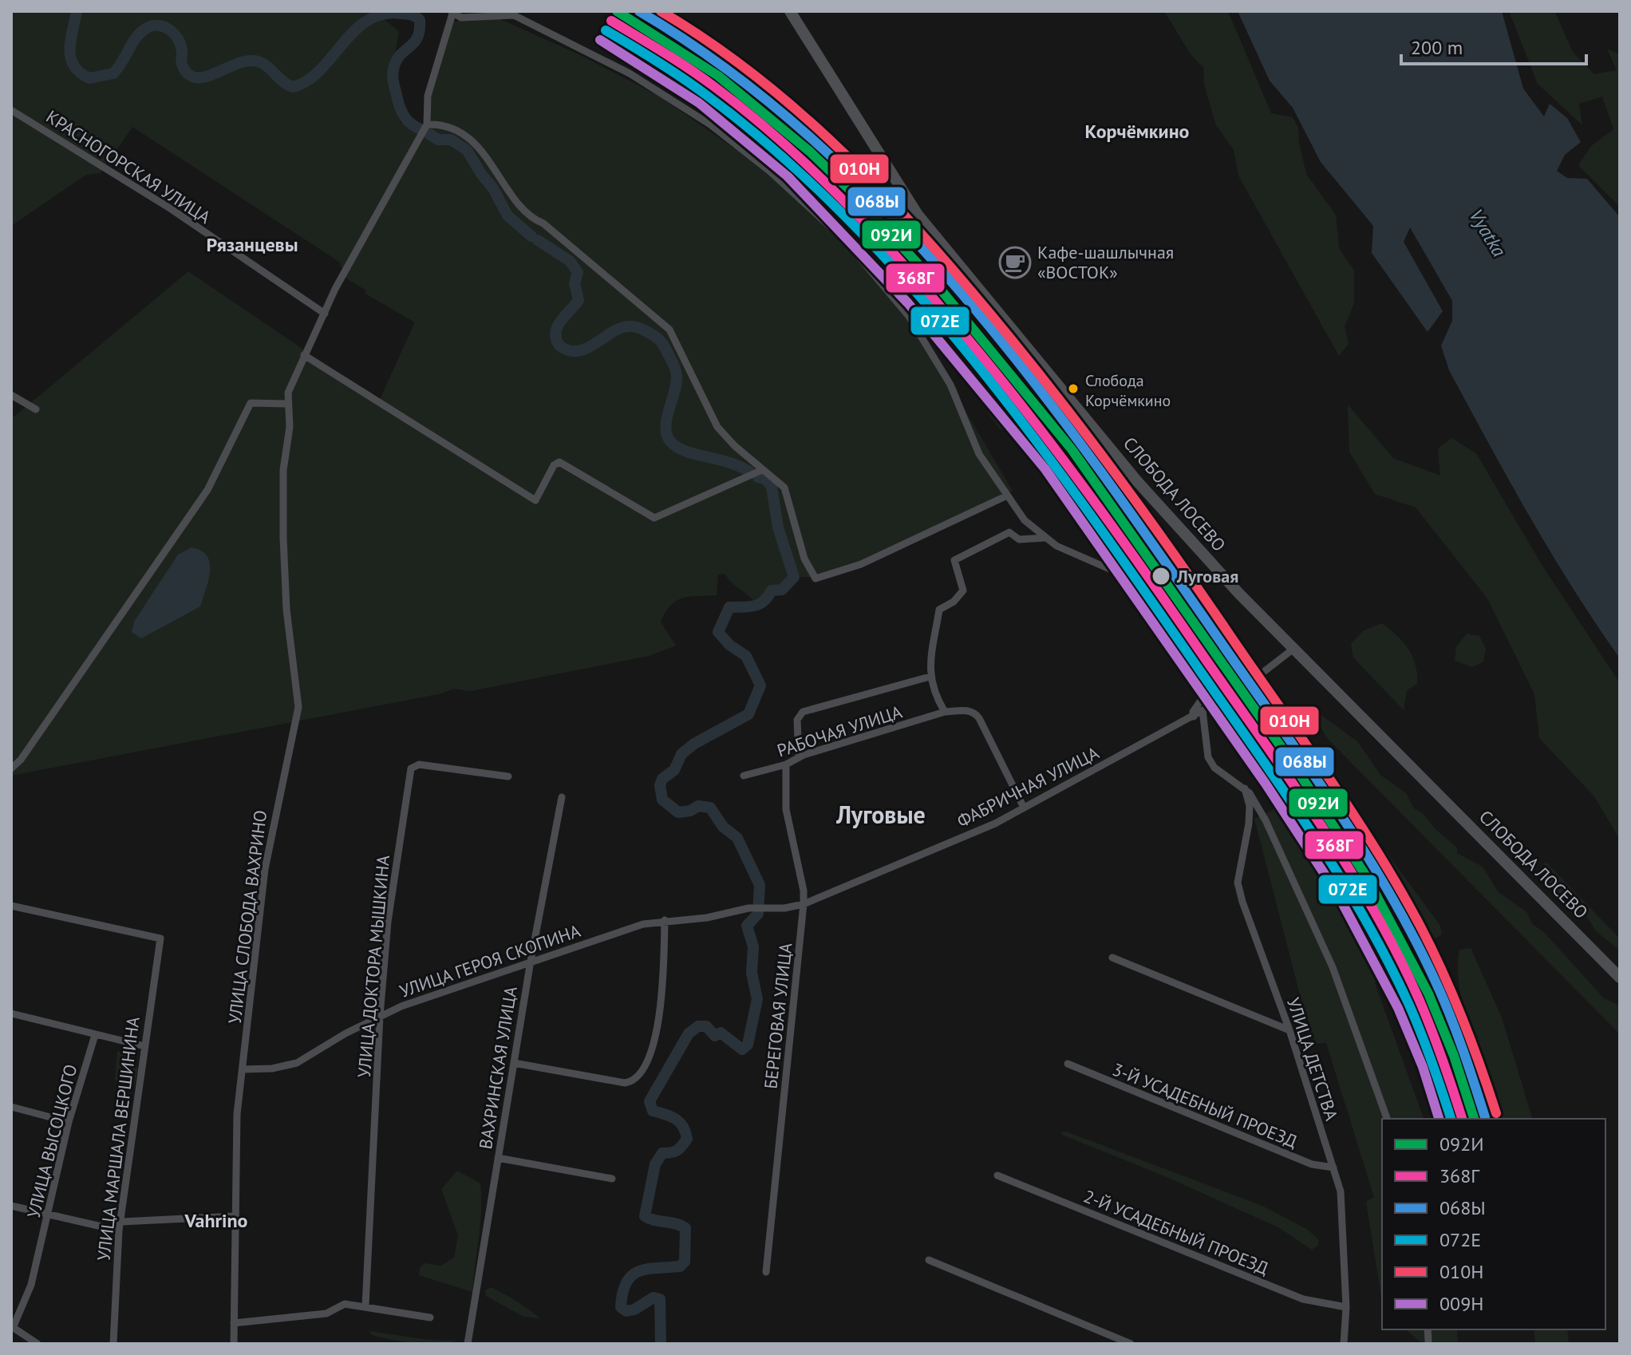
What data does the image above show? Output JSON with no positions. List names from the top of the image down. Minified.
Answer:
{"streets":{"main road":["СЛОБОДА ЛОСЕВО"],"street":["КРАСНОГОРСКАЯ УЛИЦА","РАБОЧАЯ УЛИЦА","ФАБРИЧНАЯ УЛИЦА","УЛИЦА СЛОБОДА ВАХРИНО","УЛИЦА ГЕРОЯ СКОПИНА","УЛИЦА ДОКТОРА МЫШКИНА","БЕРЕГОВАЯ УЛИЦА","УЛИЦА ДЕТСТВА","ВАХРИНСКАЯ УЛИЦА","3-Й УСАДЕБНЫЙ ПРОЕЗД","УЛИЦА МАРШАЛА ВЕРШИНИНА","УЛИЦА ВЫСОЦКОГО","2-Й УСАДЕБНЫЙ ПРОЕЗД"]},"crossings":[["КРАСНОГОРСКАЯ УЛИЦА","УЛИЦА СЛОБОДА ВАХРИНО"],["СЛОБОДА ЛОСЕВО","ФАБРИЧНАЯ УЛИЦА"],["РАБОЧАЯ УЛИЦА","ФАБРИЧНАЯ УЛИЦА"],["РАБОЧАЯ УЛИЦА","БЕРЕГОВАЯ УЛИЦА"],["ФАБРИЧНАЯ УЛИЦА","УЛИЦА ГЕРОЯ СКОПИНА"],["ФАБРИЧНАЯ УЛИЦА","БЕРЕГОВАЯ УЛИЦА"],["УЛИЦА СЛОБОДА ВАХРИНО","УЛИЦА ГЕРОЯ СКОПИНА"],["УЛИЦА ГЕРОЯ СКОПИНА","УЛИЦА ДОКТОРА МЫШКИНА"],["УЛИЦА ГЕРОЯ СКОПИНА","ВАХРИНСКАЯ УЛИЦА"],["УЛИЦА ДЕТСТВА","3-Й УСАДЕБНЫЙ ПРОЕЗД"],["УЛИЦА ДЕТСТВА","2-Й УСАДЕБНЫЙ ПРОЕЗД"]],"districts":["Корчёмкино","Рязанцевы","Луговые","Vahrino"],"water":["Vyatka"],"places":{"cafe":["Кафе-шашлычная «ВОСТОК»"],"other":["Слобода Корчёмкино","Луговая"]},"lines":["transit line 092И","transit line 068Ы","transit line 010Н","transit line 368Г","transit line 072Е","transit line 009Н"],"legend":["092И","368Г","068Ы","072Е","010Н","009Н"],"scale_bar":"200 m"}
